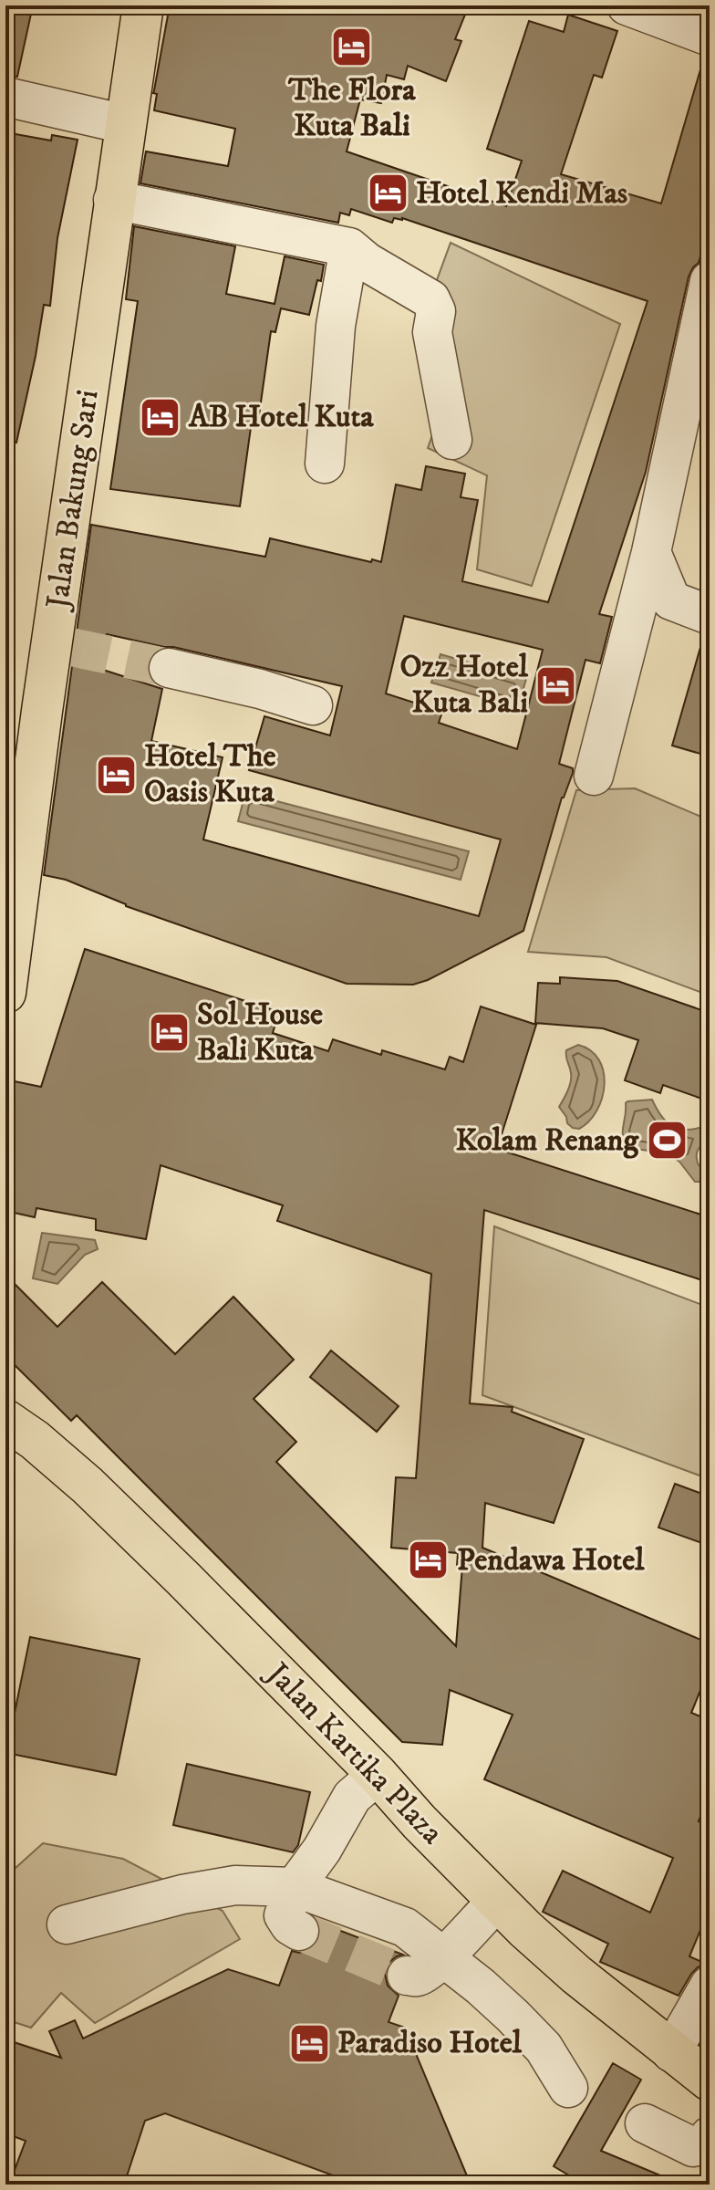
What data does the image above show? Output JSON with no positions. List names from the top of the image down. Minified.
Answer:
{"streets":{"main road":["Jalan Bakung Sari","Jalan Kartika Plaza"]},"places":{"hotel":["The Flora Kuta Bali","Hotel Kendi Mas","AB Hotel Kuta","Ozz Hotel Kuta Bali","Hotel The Oasis Kuta","Sol House Bali Kuta","Pendawa Hotel","Paradiso Hotel"],"sports":["Kolam Renang"]}}
